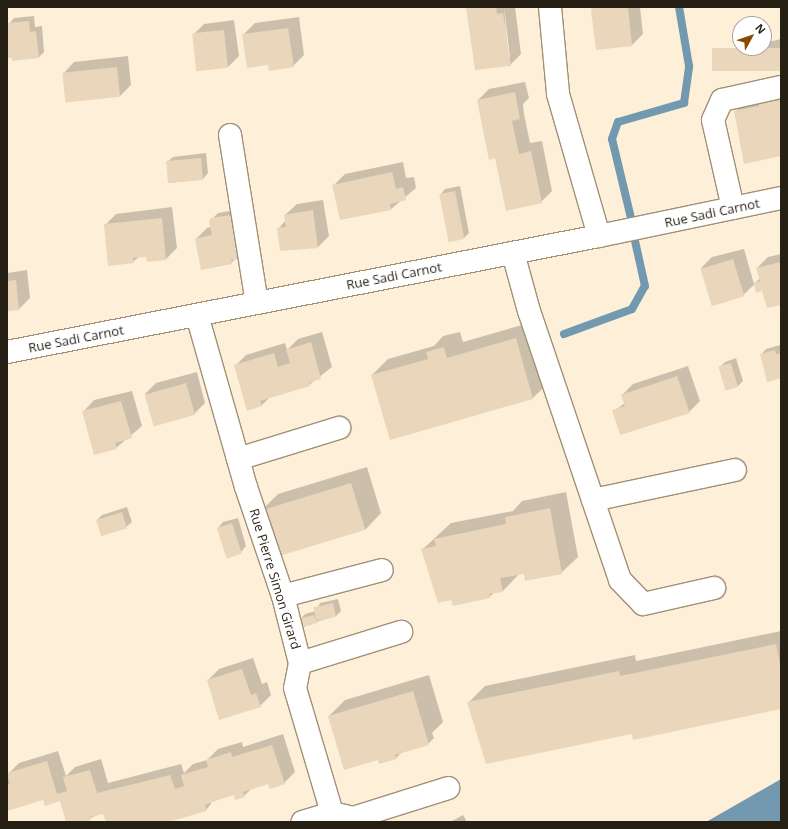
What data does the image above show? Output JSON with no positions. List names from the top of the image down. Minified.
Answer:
{"streets":{"street":["Rue Sadi Carnot","Rue Pierre Simon Girard"]},"crossings":[["Rue Sadi Carnot","Rue Pierre Simon Girard"]],"north":"top right"}
